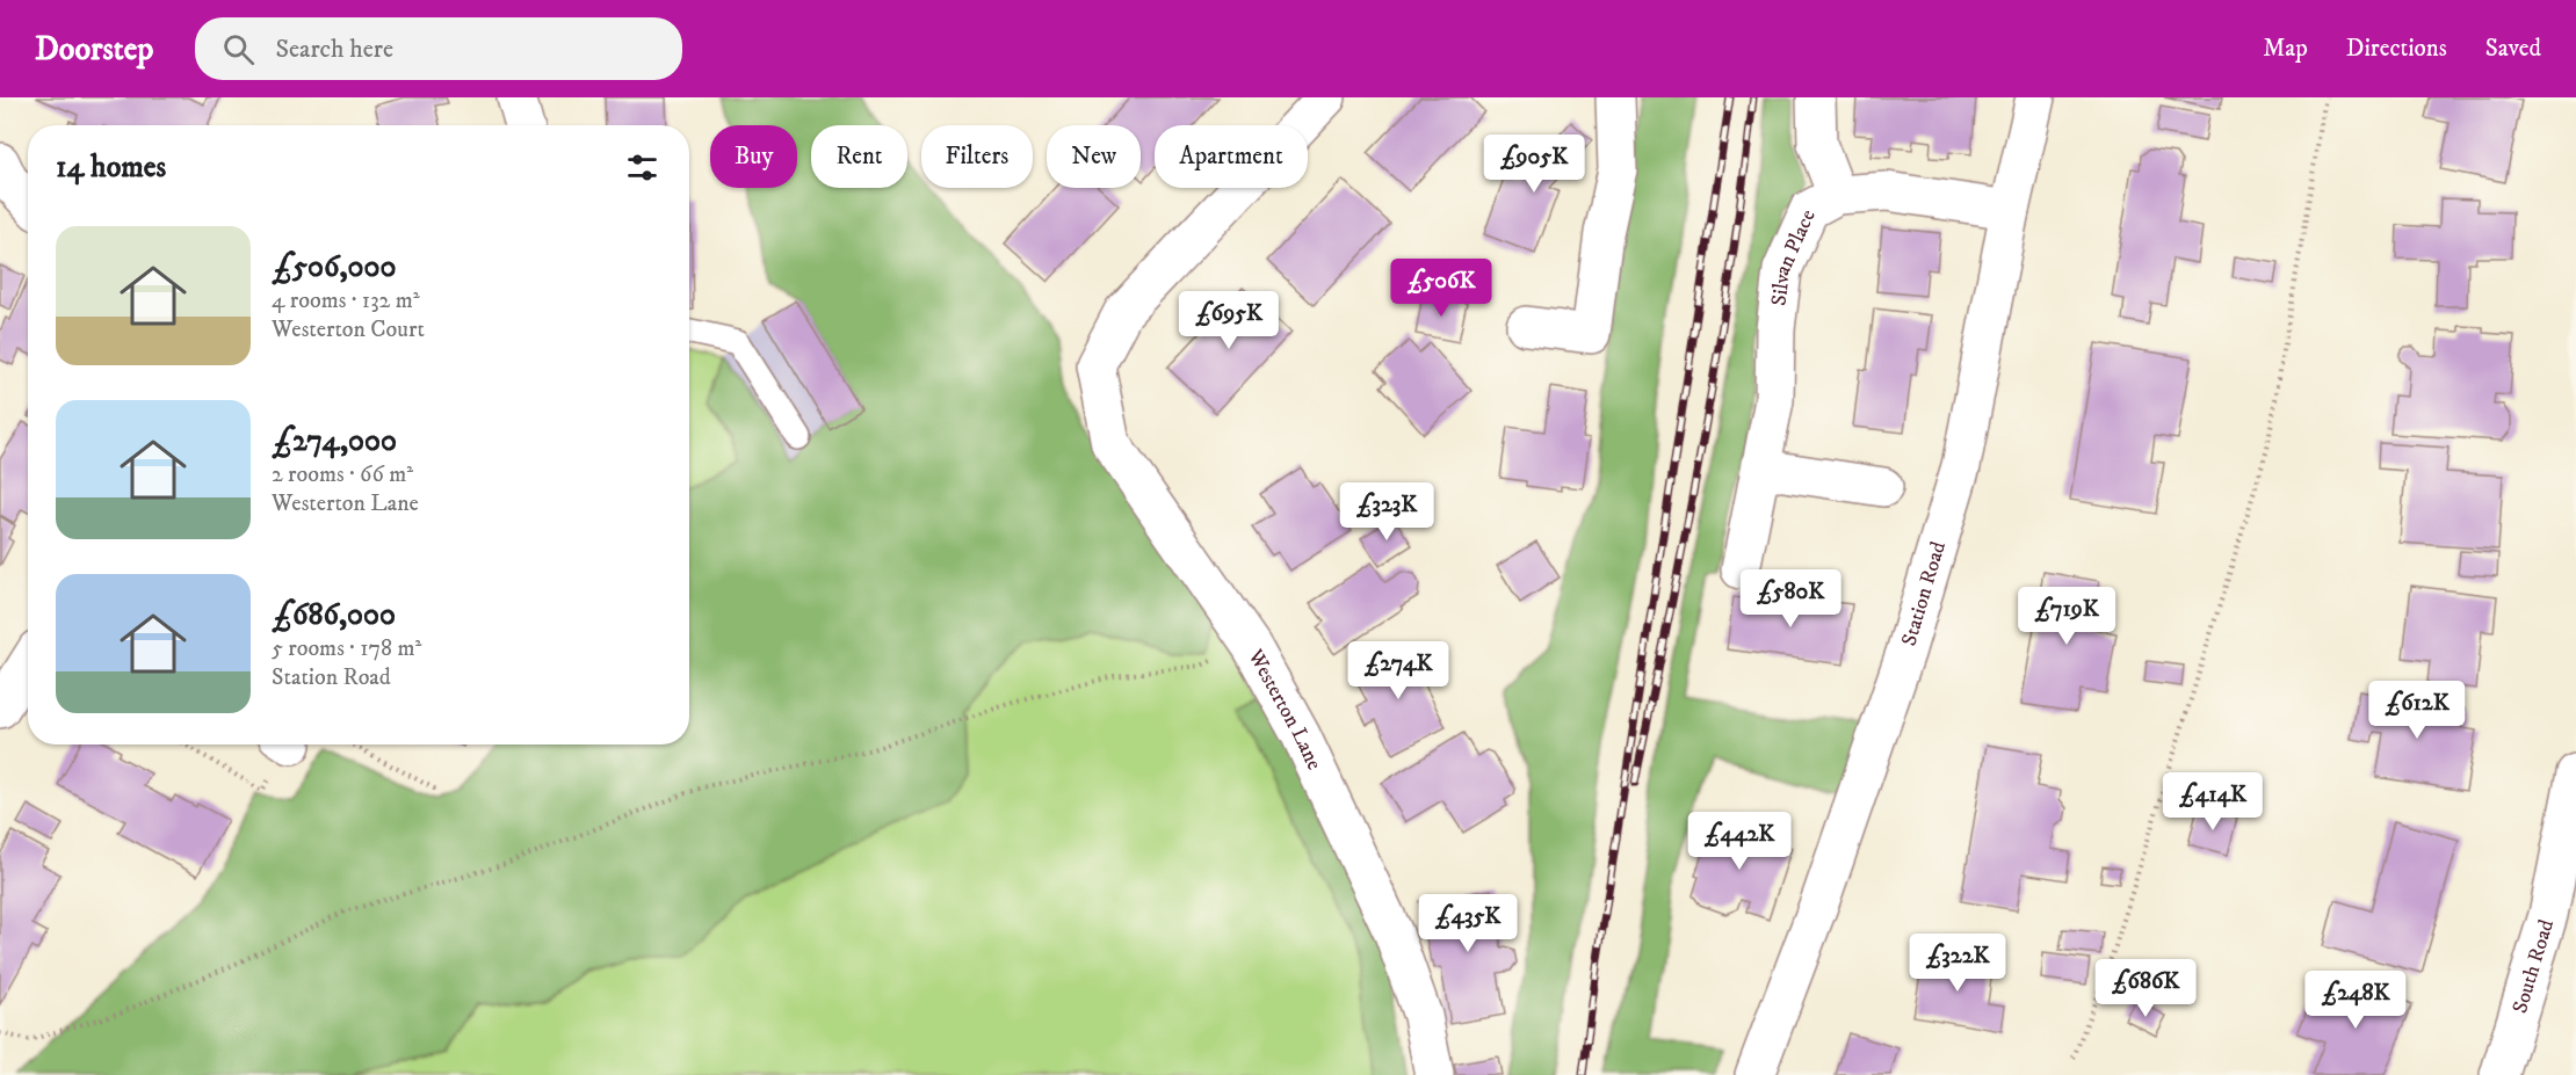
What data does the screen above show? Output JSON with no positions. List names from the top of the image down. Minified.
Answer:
{"streets":{"street":["Silvan Place","Station Road","Westerton Lane","South Road"]},"crossings":[["Silvan Place","Station Road"]],"page":{"header":"Doorstep","search":"Search here","nav":["Map","Directions","Saved"],"chip":["Buy","Rent","Filters","New","Apartment"],"heading":"14 homes","price":["£905K","£506K","£695K","£323K","£580K","£719K","£274K","£612K","£414K","£442K","£435K","£322K","£686K","£248K"],"list":[{"name":"£506,000","note":"4 rooms · 132 m² · Westerton Court"},{"name":"£274,000","note":"2 rooms · 66 m² · Westerton Lane"},{"name":"£686,000","note":"5 rooms · 178 m² · Station Road"}]}}
